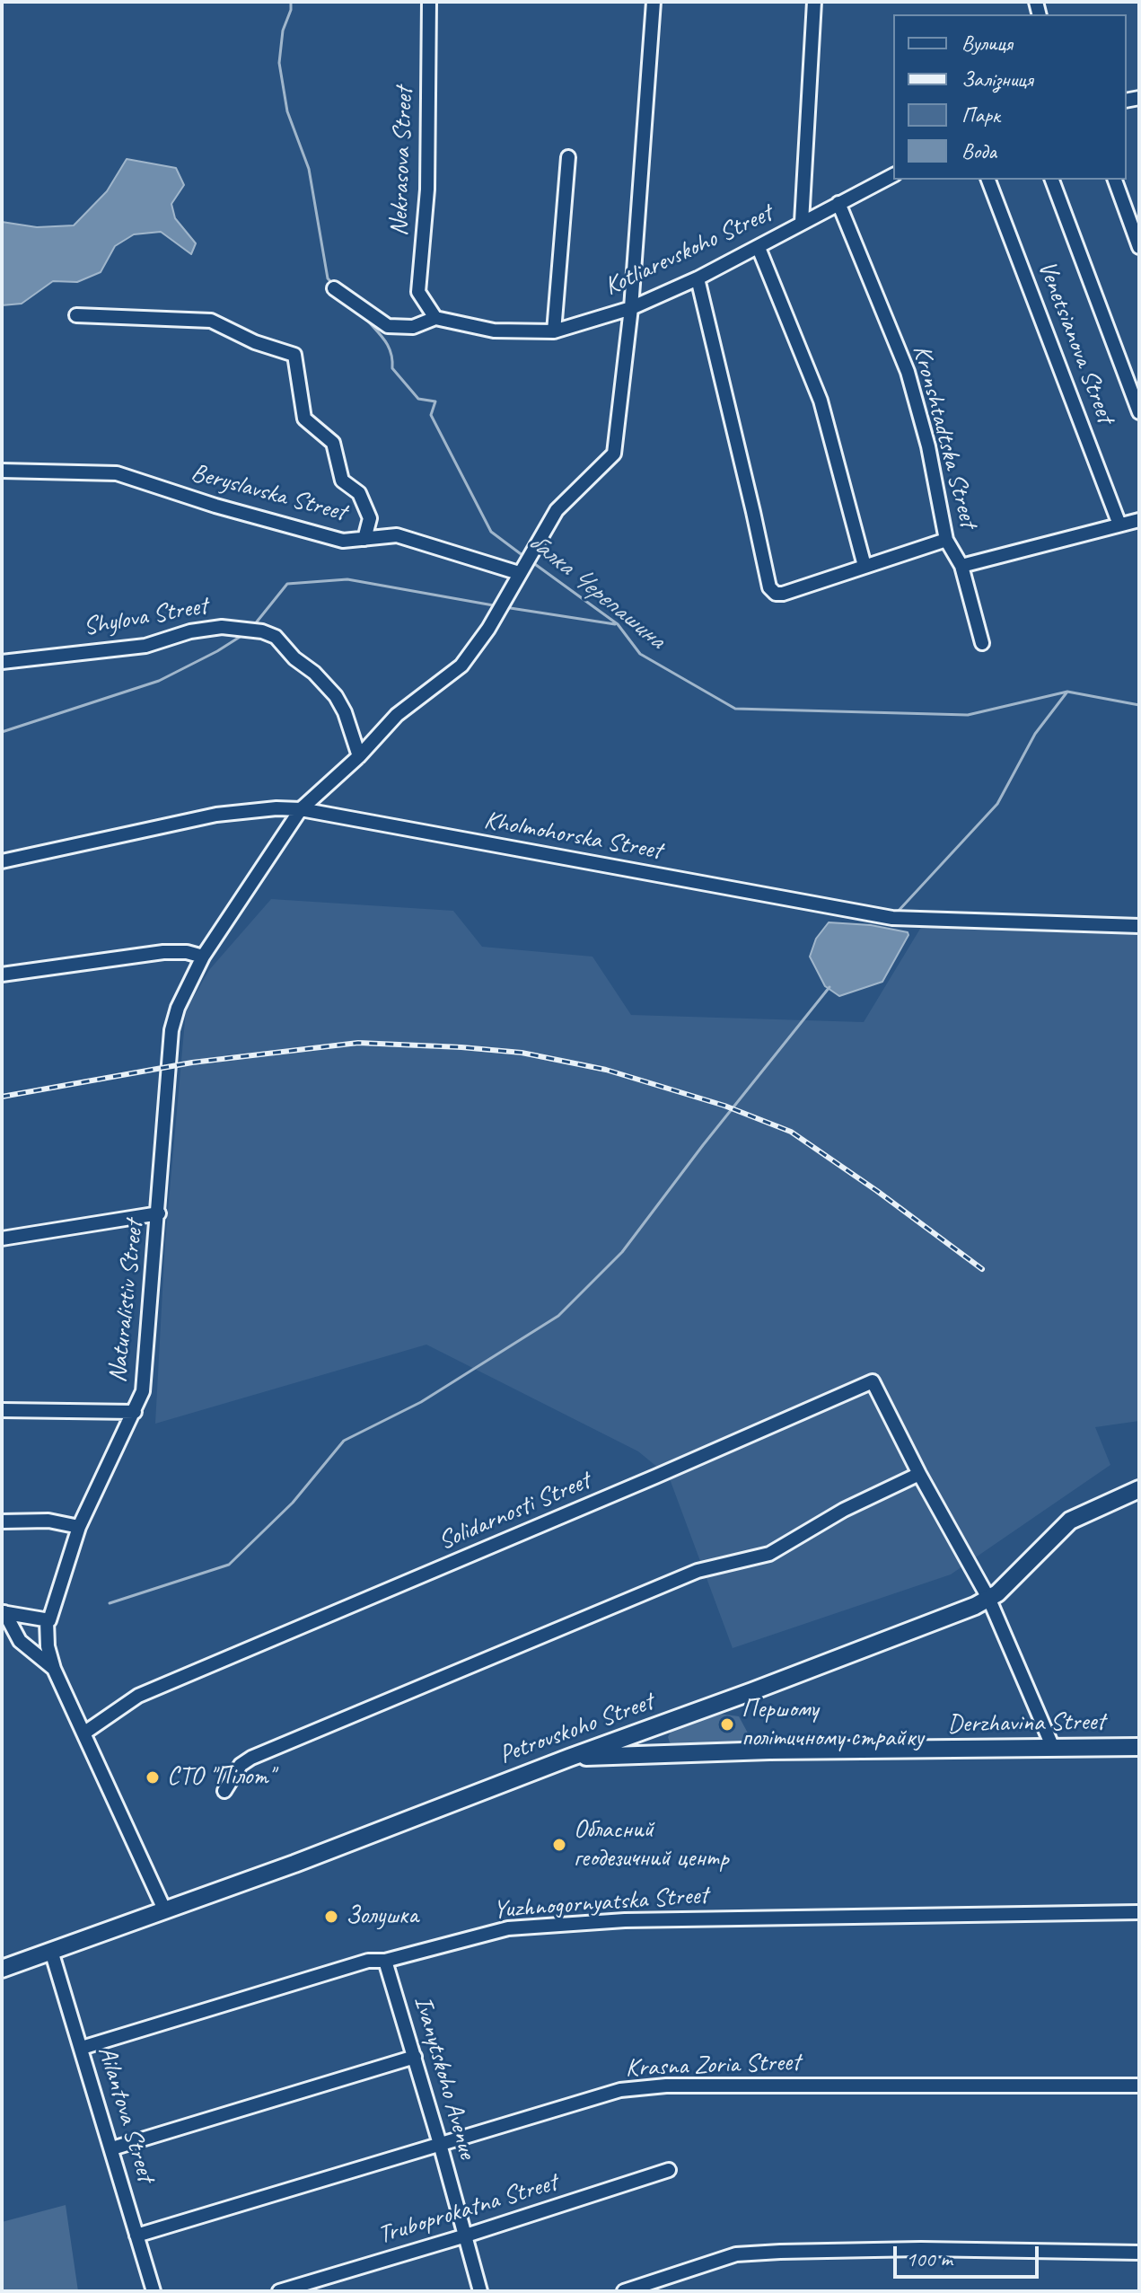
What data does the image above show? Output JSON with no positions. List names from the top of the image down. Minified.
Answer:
{"streets":{"main road":["Derzhavina Street","Petrovskoho Street"],"street":["Nekrasova Street","Kotliarevskoho Street","Venetsianova Street","Kronshtadtska Street","Beryslavska Street","Shylova Street","Kholmohorska Street","Naturalistiv Street","Solidarnosti Street","Yuzhnogornyatska Street","Krasna Zoria Street","Ivanytskoho Avenue","Ailantova Street","Truboprokatna Street"]},"crossings":[["Nekrasova Street","Kotliarevskoho Street"],["Kotliarevskoho Street","Kronshtadtska Street"],["Kotliarevskoho Street","Naturalistiv Street"],["Beryslavska Street","Naturalistiv Street"],["Shylova Street","Naturalistiv Street"],["Kholmohorska Street","Naturalistiv Street"],["Naturalistiv Street","Solidarnosti Street"],["Naturalistiv Street","Petrovskoho Street"],["Solidarnosti Street","Derzhavina Street"],["Solidarnosti Street","Petrovskoho Street"],["Derzhavina Street","Petrovskoho Street"],["Petrovskoho Street","Ailantova Street"],["Yuzhnogornyatska Street","Ivanytskoho Avenue"],["Yuzhnogornyatska Street","Ailantova Street"],["Krasna Zoria Street","Ivanytskoho Avenue"],["Krasna Zoria Street","Ailantova Street"],["Ivanytskoho Avenue","Truboprokatna Street"]],"water":["балка Черепашина"],"places":["Першому політичному страйку","СТО \"Пілот\"","Обласний геодезичний центр","Золушка"],"legend":["Вулиця","Залізниця","Парк","Вода"],"scale_bar":"100 m"}
